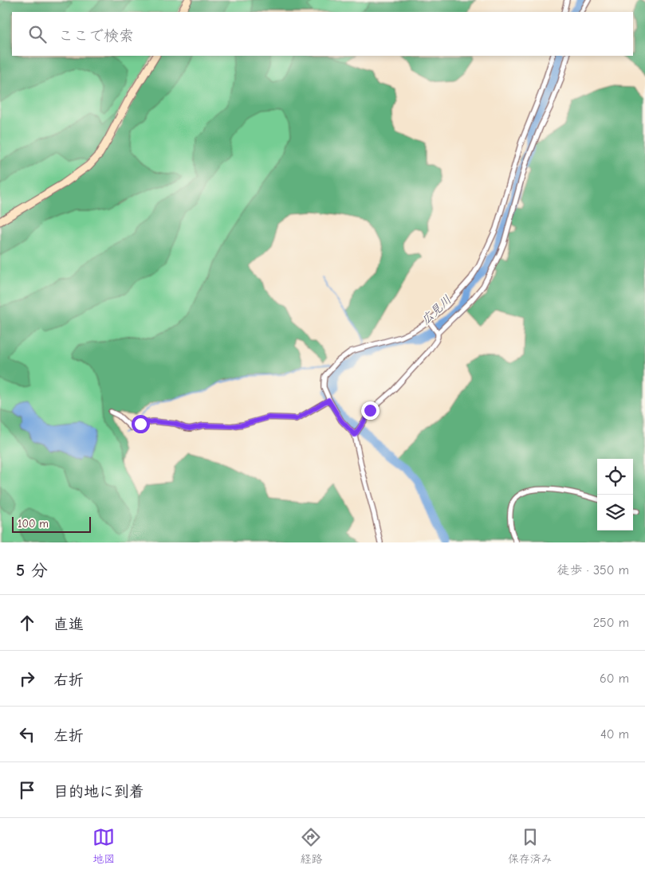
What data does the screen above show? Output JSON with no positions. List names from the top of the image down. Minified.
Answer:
{"water":["広見川"],"scale_bar":"100 m","page":{"search":"ここで検索","scale":"100 m","heading":["5 分","徒歩 · 350 m"],"list":[["直進","250 m"],["右折","60 m"],["左折","40 m"],"目的地に到着"],"nav":["地図","経路","保存済み"]}}
